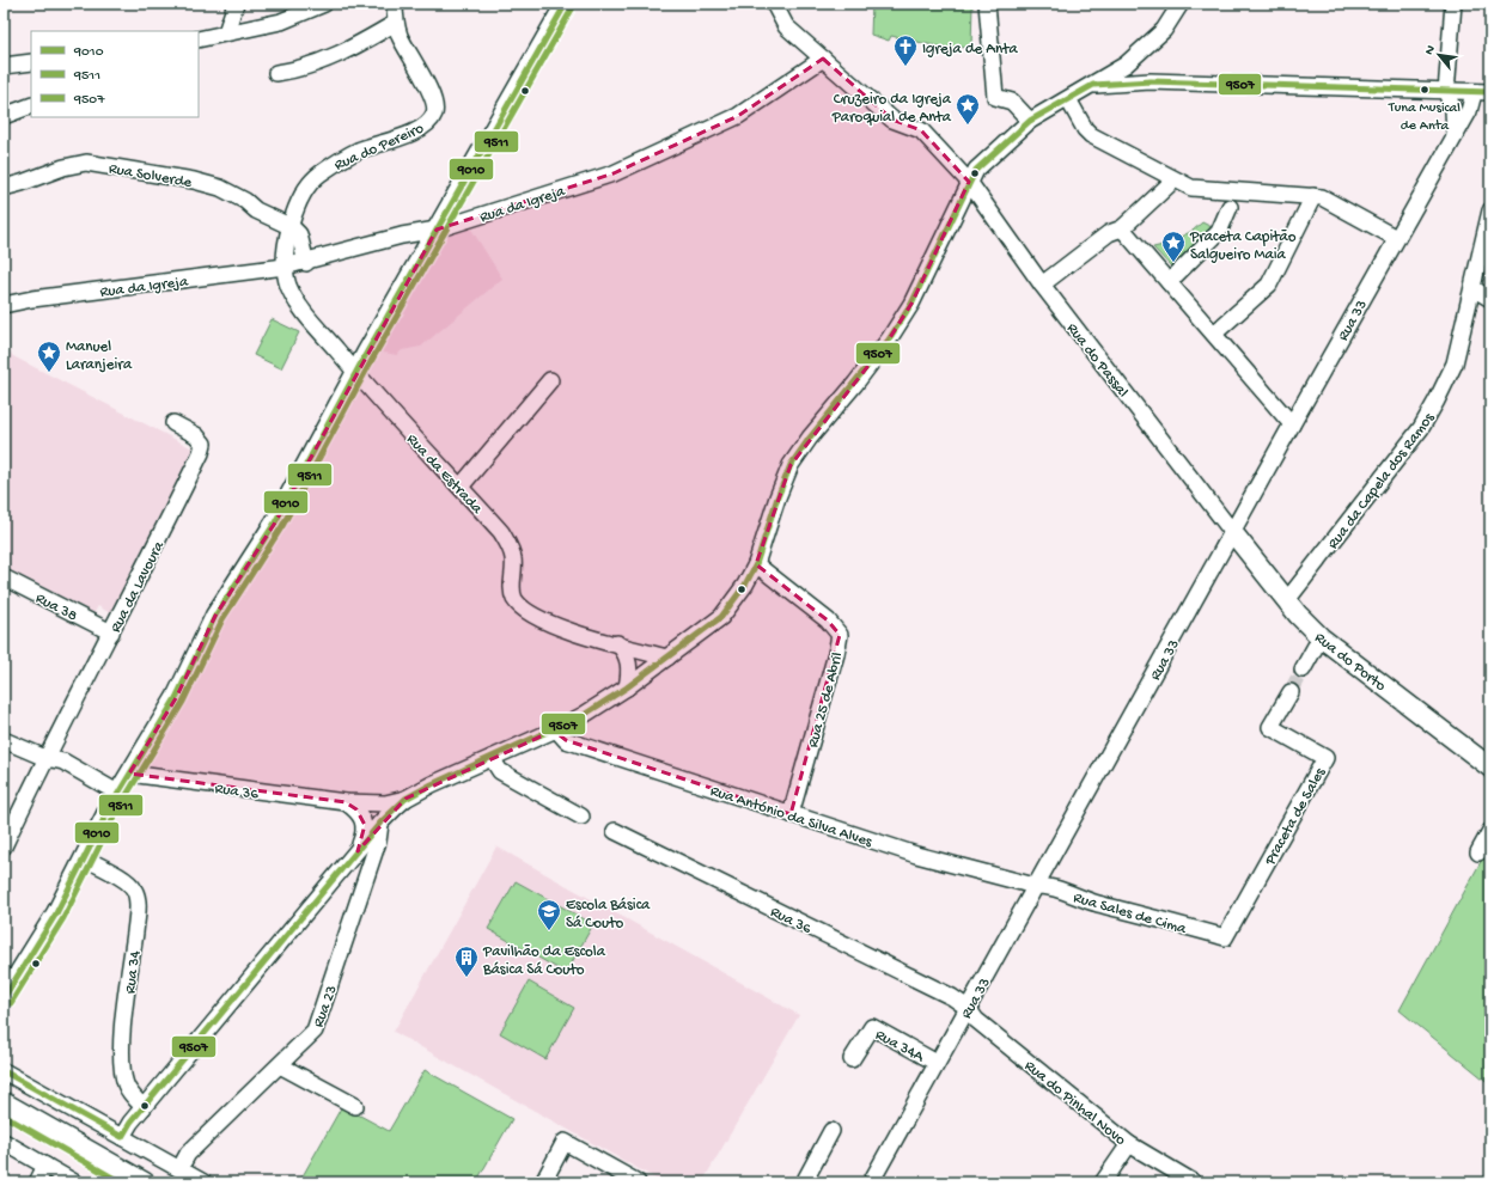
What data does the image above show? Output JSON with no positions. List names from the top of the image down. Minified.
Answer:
{"streets":{"main road":["Rua do Porto"],"street":["Rua do Pereiro","Rua Solverde","Rua da Igreja","Rua 33","Rua do Passal","Rua da Estrada","Rua da Capela dos Ramos","Rua da Lavoura","Rua 38","Rua 25 de Abril","Rua 36","Rua António da Silva Alves","Praceta de Sales","Rua Sales de Cima","Rua 34","Rua 23","Rua 34A","Rua do Pinhal Novo"]},"crossings":[["Rua do Pereiro","Rua Solverde"],["Rua do Pereiro","Rua da Igreja"],["Rua do Pereiro","Rua da Estrada"],["Rua da Igreja","Rua da Estrada"],["Rua 33","Rua do Passal"],["Rua 33","Rua do Porto"],["Rua 33","Rua 36"],["Rua 33","Rua António da Silva Alves"],["Rua 33","Rua Sales de Cima"],["Rua 33","Rua 34A"],["Rua 33","Rua do Pinhal Novo"],["Rua do Passal","Rua do Porto"],["Rua da Capela dos Ramos","Rua do Porto"],["Rua da Lavoura","Rua 38"],["Rua 25 de Abril","Rua António da Silva Alves"],["Rua 36","Rua do Pinhal Novo"],["Rua António da Silva Alves","Rua Sales de Cima"],["Praceta de Sales","Rua Sales de Cima"]],"places":{"church":["Igreja de Anta"],"other":["Tuna Musical de Anta"],"place":["Cruzeiro da Igreja Paroquial de Anta","Praceta Capitão Salgueiro Maia","Manuel Laranjeira"],"school or university":["Escola Básica Sá Couto"],"building":["Pavilhão da Escola Básica Sá Couto"]},"lines":["transit line 9010","transit line 9511","transit line 9507"],"legend":["9010","9511","9507"],"north":"top left"}
